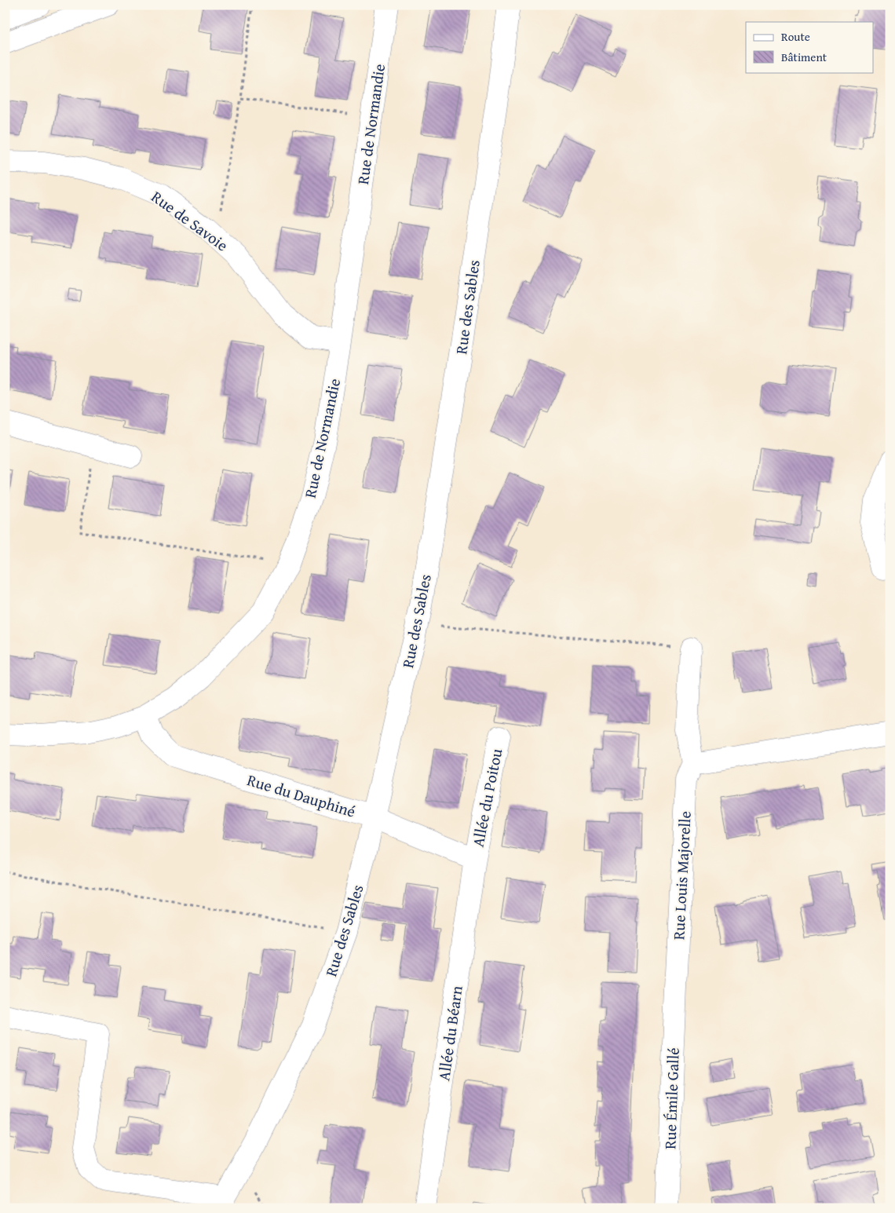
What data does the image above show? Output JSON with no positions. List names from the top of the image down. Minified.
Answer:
{"streets":{"street":["Rue de Normandie","Rue de Savoie","Rue des Sables","Rue du Dauphiné","Allée du Poitou","Rue Louis Majorelle","Allée du Béarn","Rue Émile Gallé"]},"crossings":[["Rue de Normandie","Rue de Savoie"],["Rue de Normandie","Rue du Dauphiné"],["Rue des Sables","Rue du Dauphiné"],["Rue du Dauphiné","Allée du Poitou"],["Rue du Dauphiné","Allée du Béarn"],["Allée du Poitou","Allée du Béarn"],["Rue Louis Majorelle","Rue Émile Gallé"]],"legend":["Route","Bâtiment"]}
